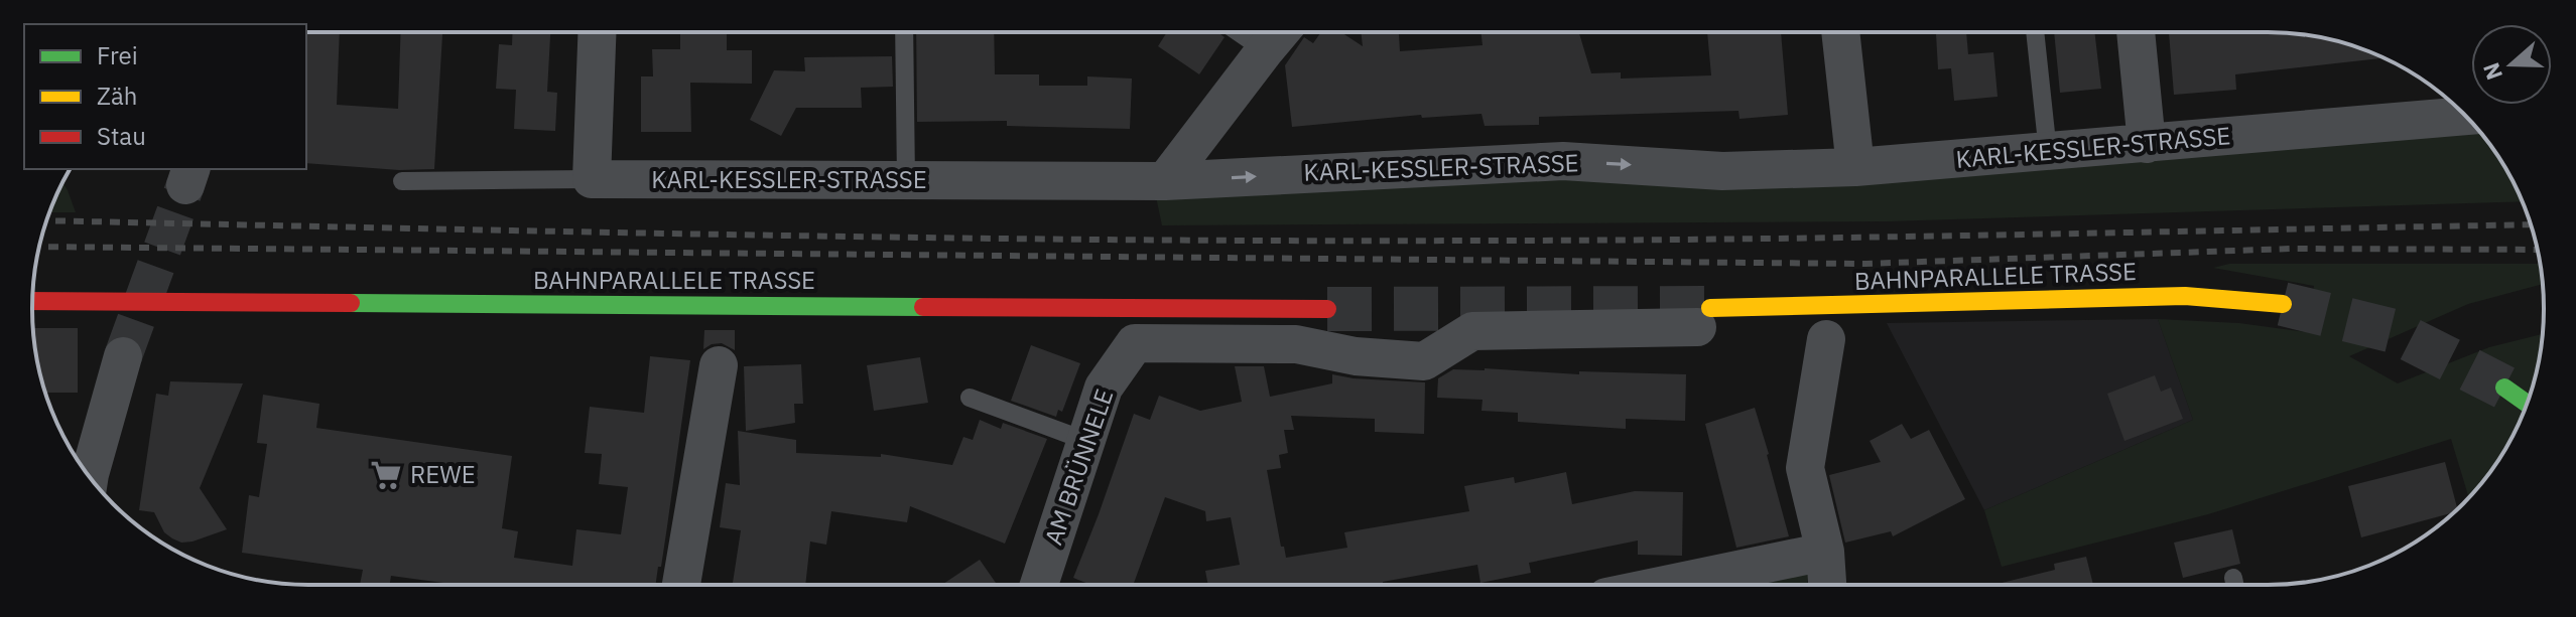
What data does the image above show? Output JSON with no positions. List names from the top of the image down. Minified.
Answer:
{"streets":{"main road":["BAHNPARALLELE TRASSE"],"street":["KARL-KESSLER-STRASSE","AM BRÜNNELE"]},"crossings":[["BAHNPARALLELE TRASSE","AM BRÜNNELE"]],"places":{"supermarket":["REWE"]},"legend":["Frei","Zäh","Stau"],"north":"left"}
